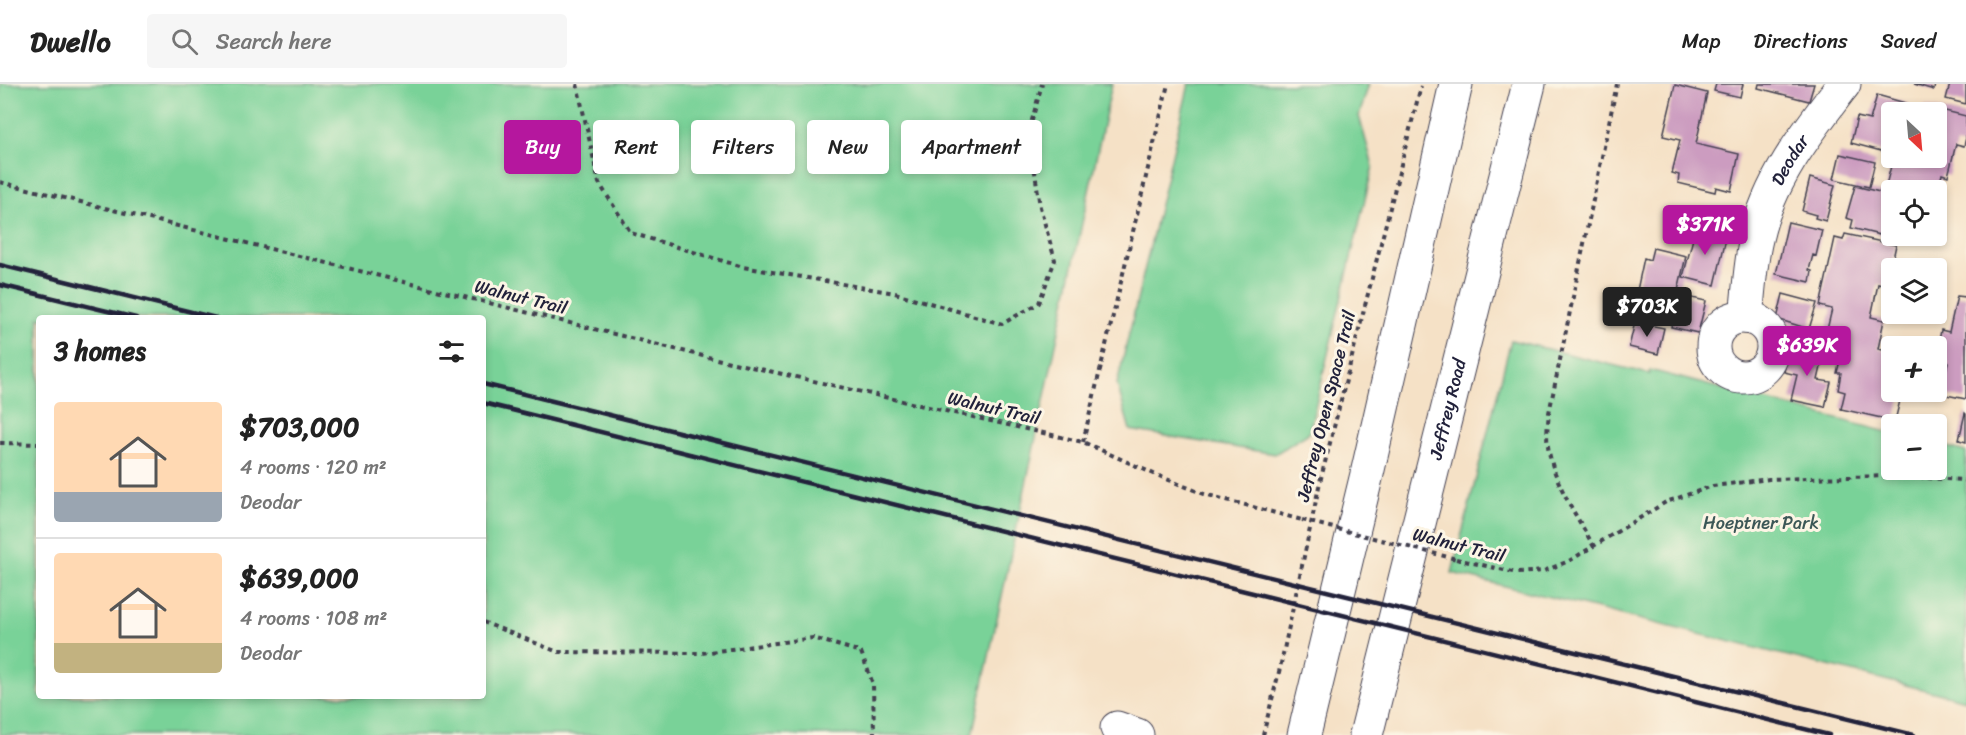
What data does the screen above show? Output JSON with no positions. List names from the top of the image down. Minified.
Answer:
{"streets":{"main road":["Deodar","Jeffrey Road"],"path":["Walnut Trail","Jeffrey Open Space Trail"]},"parks":["Hoeptner Park"],"north":"bottom right","page":{"header":"Dwello","search":"Search here","nav":["Map","Directions","Saved"],"map_buttons":["+","−"],"chip":["Buy","Rent","Filters","New","Apartment"],"price":["$371K","$703K","$639K"],"heading":"3 homes","list":[{"name":"$703,000","note":"4 rooms · 120 m² · Deodar"},{"name":"$639,000","note":"4 rooms · 108 m² · Deodar"}]}}
